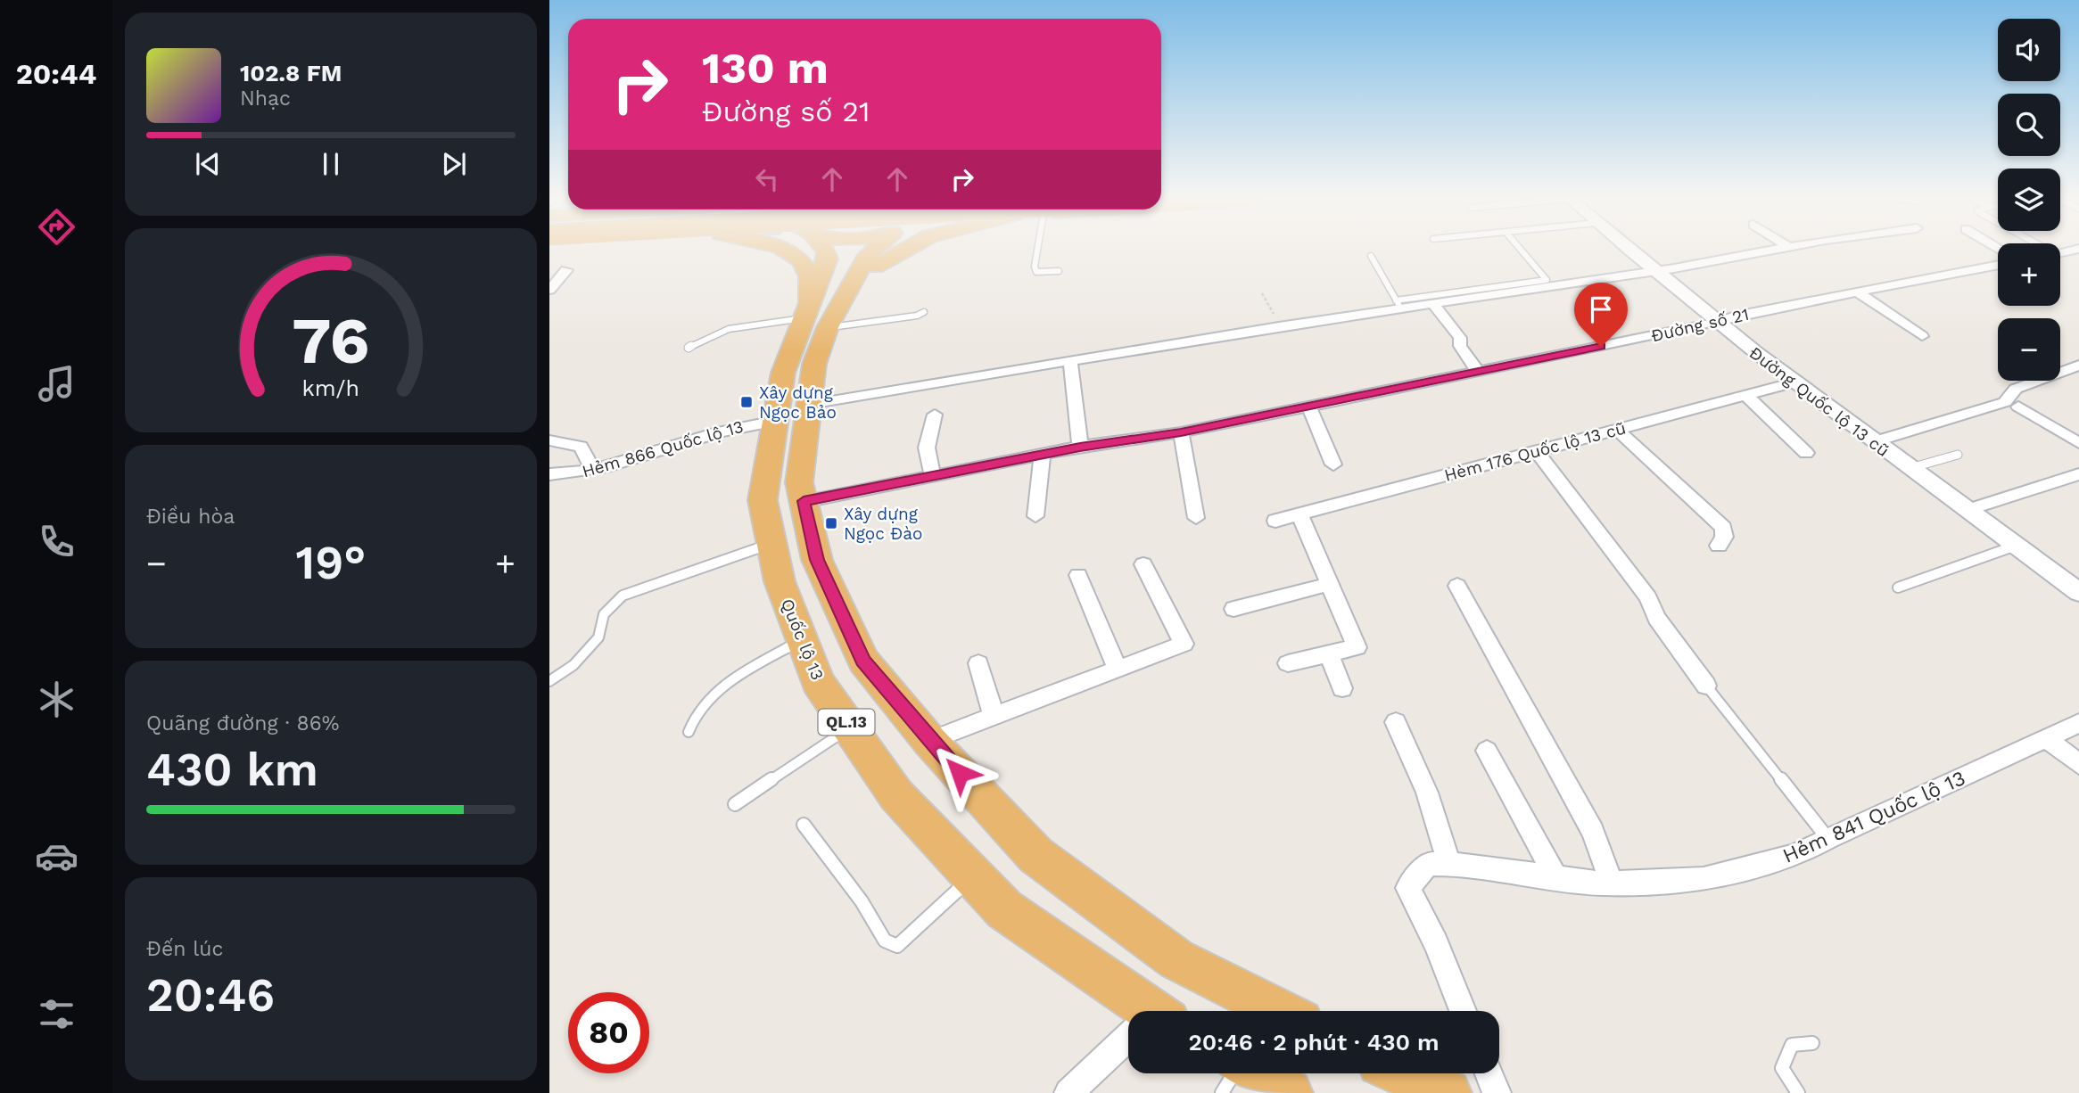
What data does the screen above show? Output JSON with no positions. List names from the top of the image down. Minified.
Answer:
{"streets":{"highway":["Quốc lộ 13","QL.13"],"street":["Đường số 21","Đường Quốc lộ 13 cũ","Hẻm 866 Quốc lộ 13","Hèm 176 Quốc lộ 13 cũ","Hẻm 841 Quốc lộ 13"]},"crossings":[["Đường số 21","Đường Quốc lộ 13 cũ"],["Đường số 21","QL.13"],["Đường Quốc lộ 13 cũ","Hèm 176 Quốc lộ 13 cũ"],["Hẻm 866 Quốc lộ 13","Quốc lộ 13"]],"places":{"transit":["Xây dựng Ngọc Bảo","Xây dựng Ngọc Đào"]},"page":{"tabs":"20:44","map_buttons":["+","−"],"turn":["130 m","Đường số 21"],"song":["102.8 FM","Nhạc"],"tile":["Điều hòa",["Quãng đường · 86%","430 km"],["Đến lúc","20:46"]],"heat":["−","19°","+"],"limit":"80","trip":"20:46 · 2 phút · 430 m","gauge":["76","km/h"]}}
